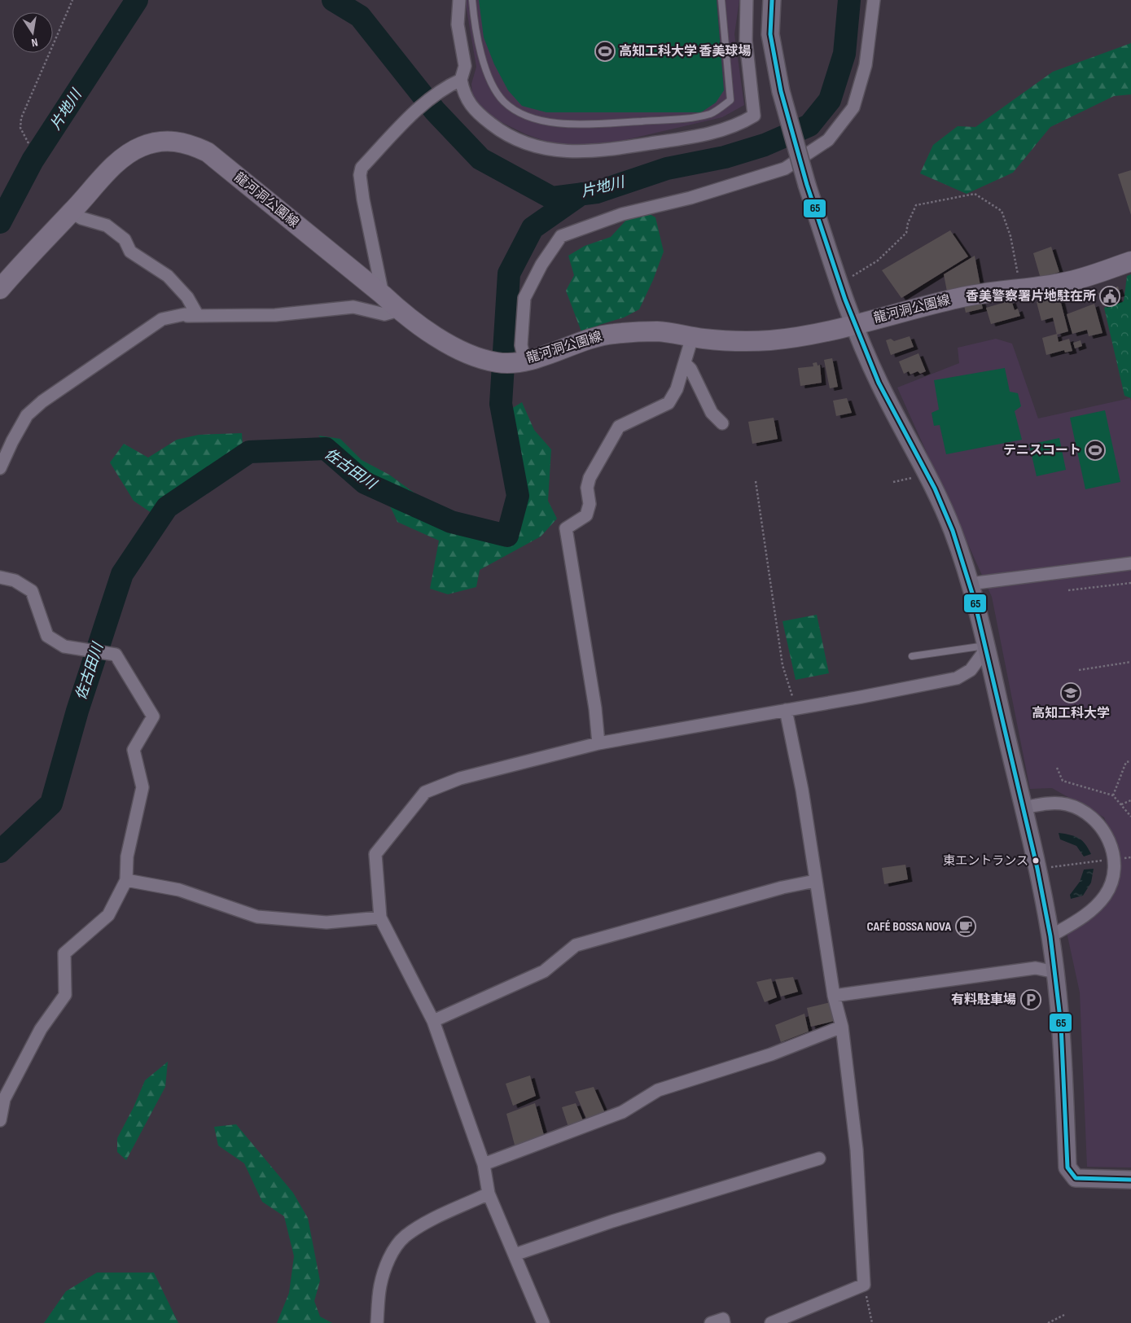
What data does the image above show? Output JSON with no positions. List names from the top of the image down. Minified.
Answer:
{"streets":{"main road":["龍河洞公園線"]},"water":["片地川","佐古田川"],"places":{"sports":["高知工科大学 香美球場","テニスコート"],"public building":["香美警察署片地駐在所"],"school or university":["高知工科大学"],"other":["東エントランス"],"cafe":["CAFÉ BOSSA NOVA"],"parking":["有料駐車場"]},"lines":["transit line 65"],"north":"bottom"}
